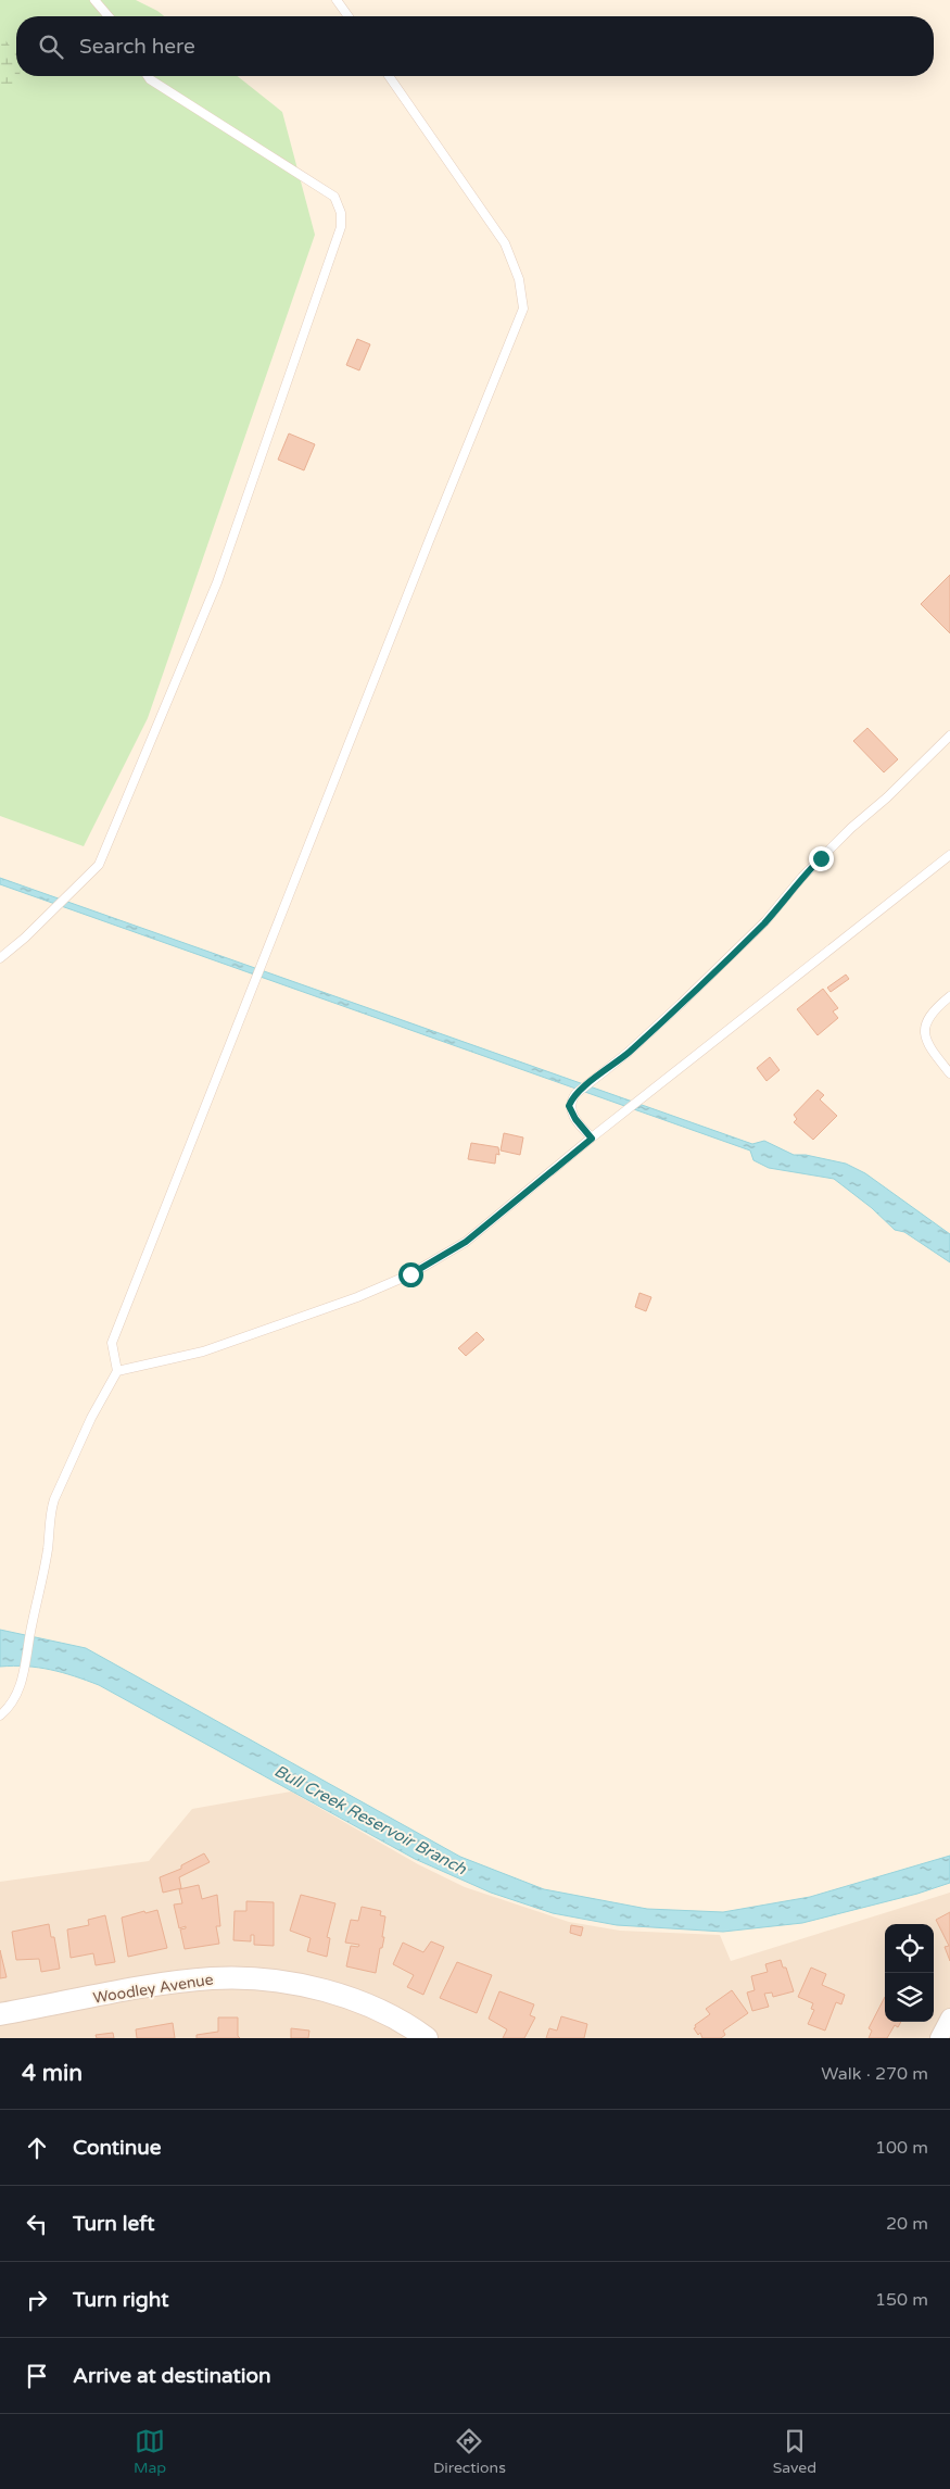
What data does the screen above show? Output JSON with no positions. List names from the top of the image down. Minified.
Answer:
{"streets":{"street":["Woodley Avenue"]},"water":["Bull Creek Reservoir Branch"],"page":{"search":"Search here","heading":["4 min","Walk · 270 m"],"list":[["Continue","100 m"],["Turn left","20 m"],["Turn right","150 m"],"Arrive at destination"],"nav":["Map","Directions","Saved"]}}
